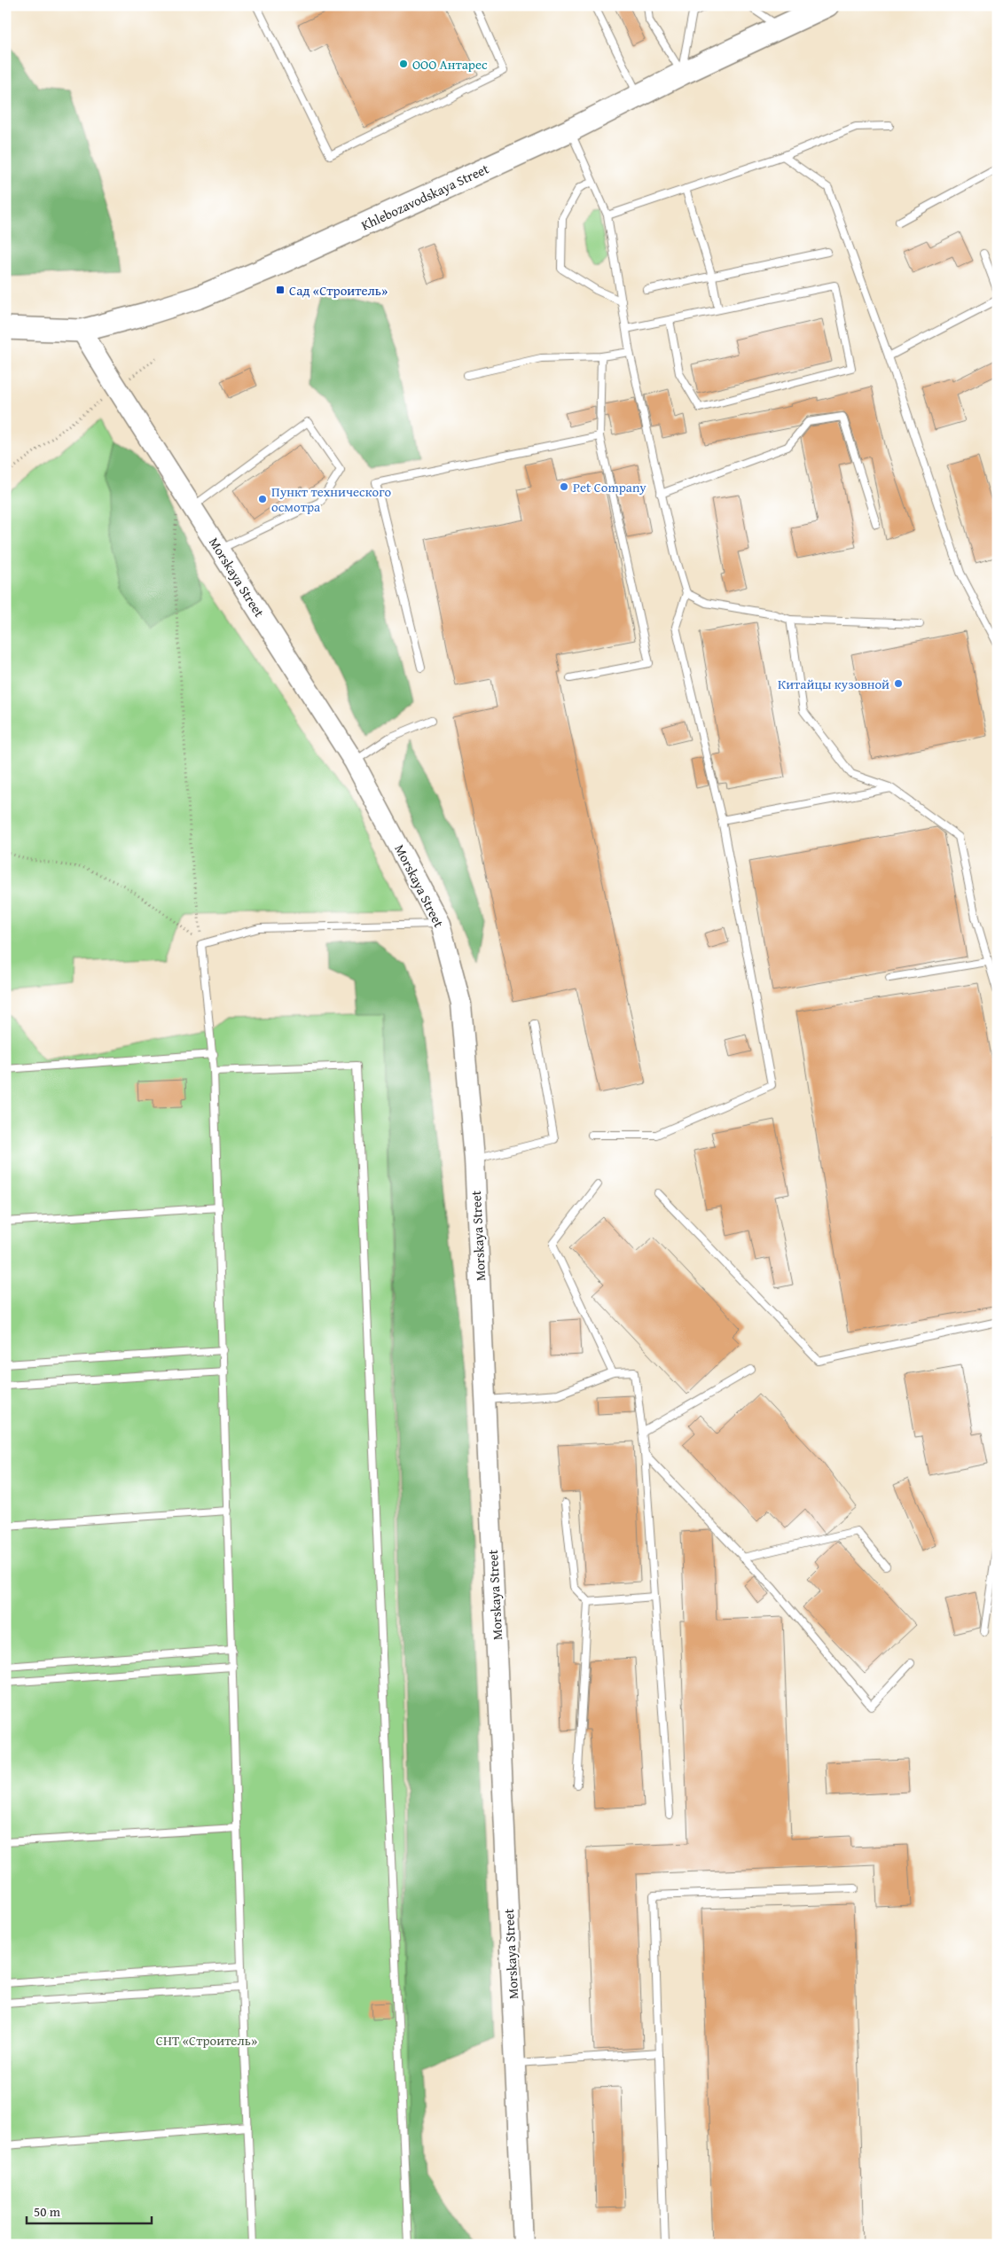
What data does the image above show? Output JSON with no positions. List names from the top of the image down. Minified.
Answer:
{"streets":{"main road":["Khlebozavodskaya Street"],"street":["Morskaya Street"]},"crossings":[["Khlebozavodskaya Street","Morskaya Street"]],"parks":["СНТ «Строитель»"],"places":{"other":["ООО Антарес","Pet Company","Пункт технического осмотра","Китайцы кузовной"],"transit":["Сад «Строитель»"]},"scale_bar":"50 m"}
